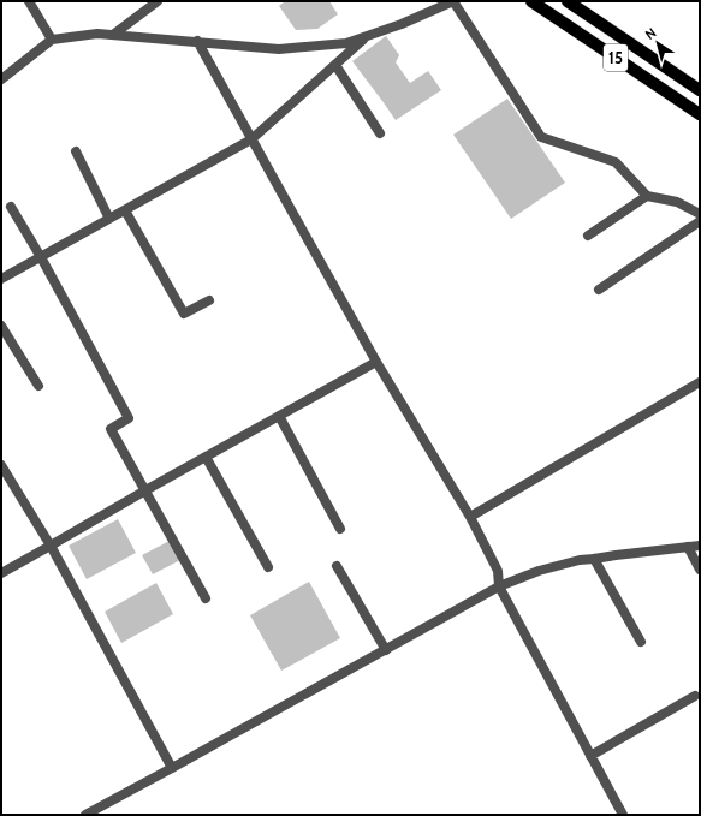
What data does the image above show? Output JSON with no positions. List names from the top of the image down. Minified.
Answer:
{"streets":{"main road":["15"]},"north":"top left"}
